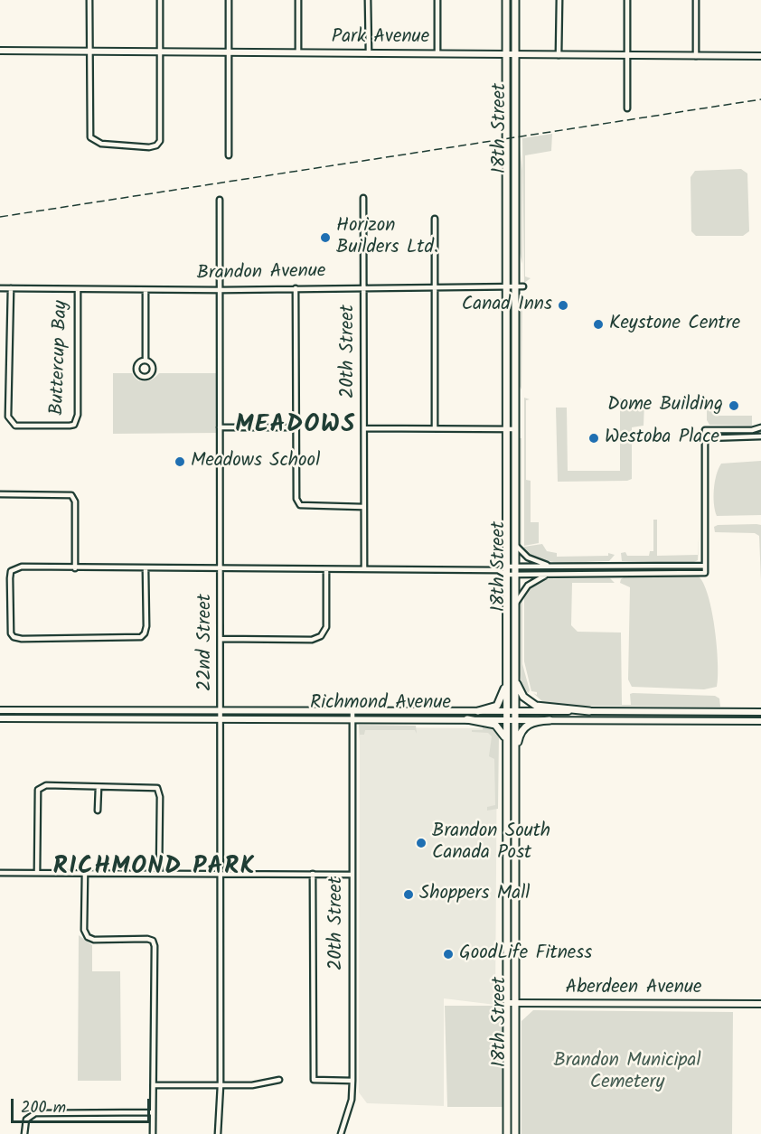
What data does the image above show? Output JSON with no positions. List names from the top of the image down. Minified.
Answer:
{"streets":{"main road":["Park Avenue","18th Street","Richmond Avenue","Aberdeen Avenue"],"street":["Brandon Avenue","20th Street","Buttercup Bay","22nd Street"]},"crossings":[["Park Avenue","18th Street"],["18th Street","Brandon Avenue"],["18th Street","Richmond Avenue"],["18th Street","Aberdeen Avenue"],["Brandon Avenue","20th Street"],["Brandon Avenue","Buttercup Bay"],["Brandon Avenue","22nd Street"],["20th Street","Richmond Avenue"],["22nd Street","Richmond Avenue"]],"districts":["MEADOWS","RICHMOND PARK"],"parks":["Brandon Municipal Cemetery"],"places":["Horizon Builders Ltd.","Canad Inns","Keystone Centre","Dome Building","Westoba Place","Meadows School","Brandon South Canada Post","Shoppers Mall","GoodLife Fitness"],"scale_bar":"200 m"}
